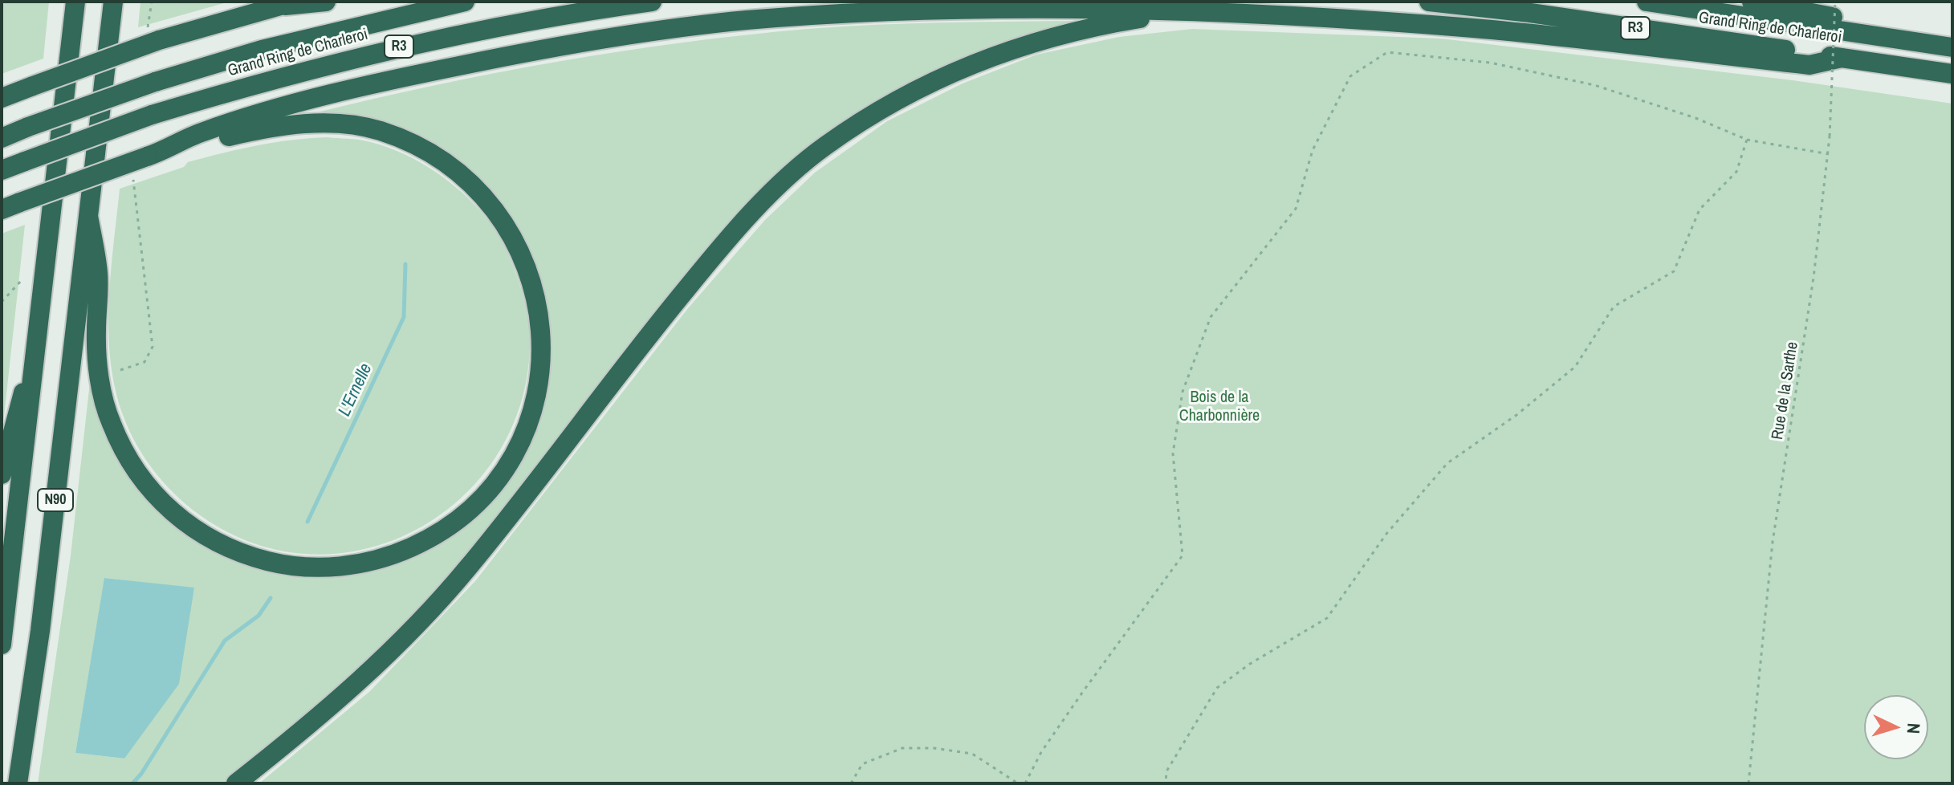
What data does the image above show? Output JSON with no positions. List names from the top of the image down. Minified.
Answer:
{"streets":{"highway":["R3","Grand Ring de Charleroi","N90"],"path":["Rue de la Sarthe"]},"water":["L'Ernelle"],"parks":["Bois de la Charbonnière"],"north":"right"}
